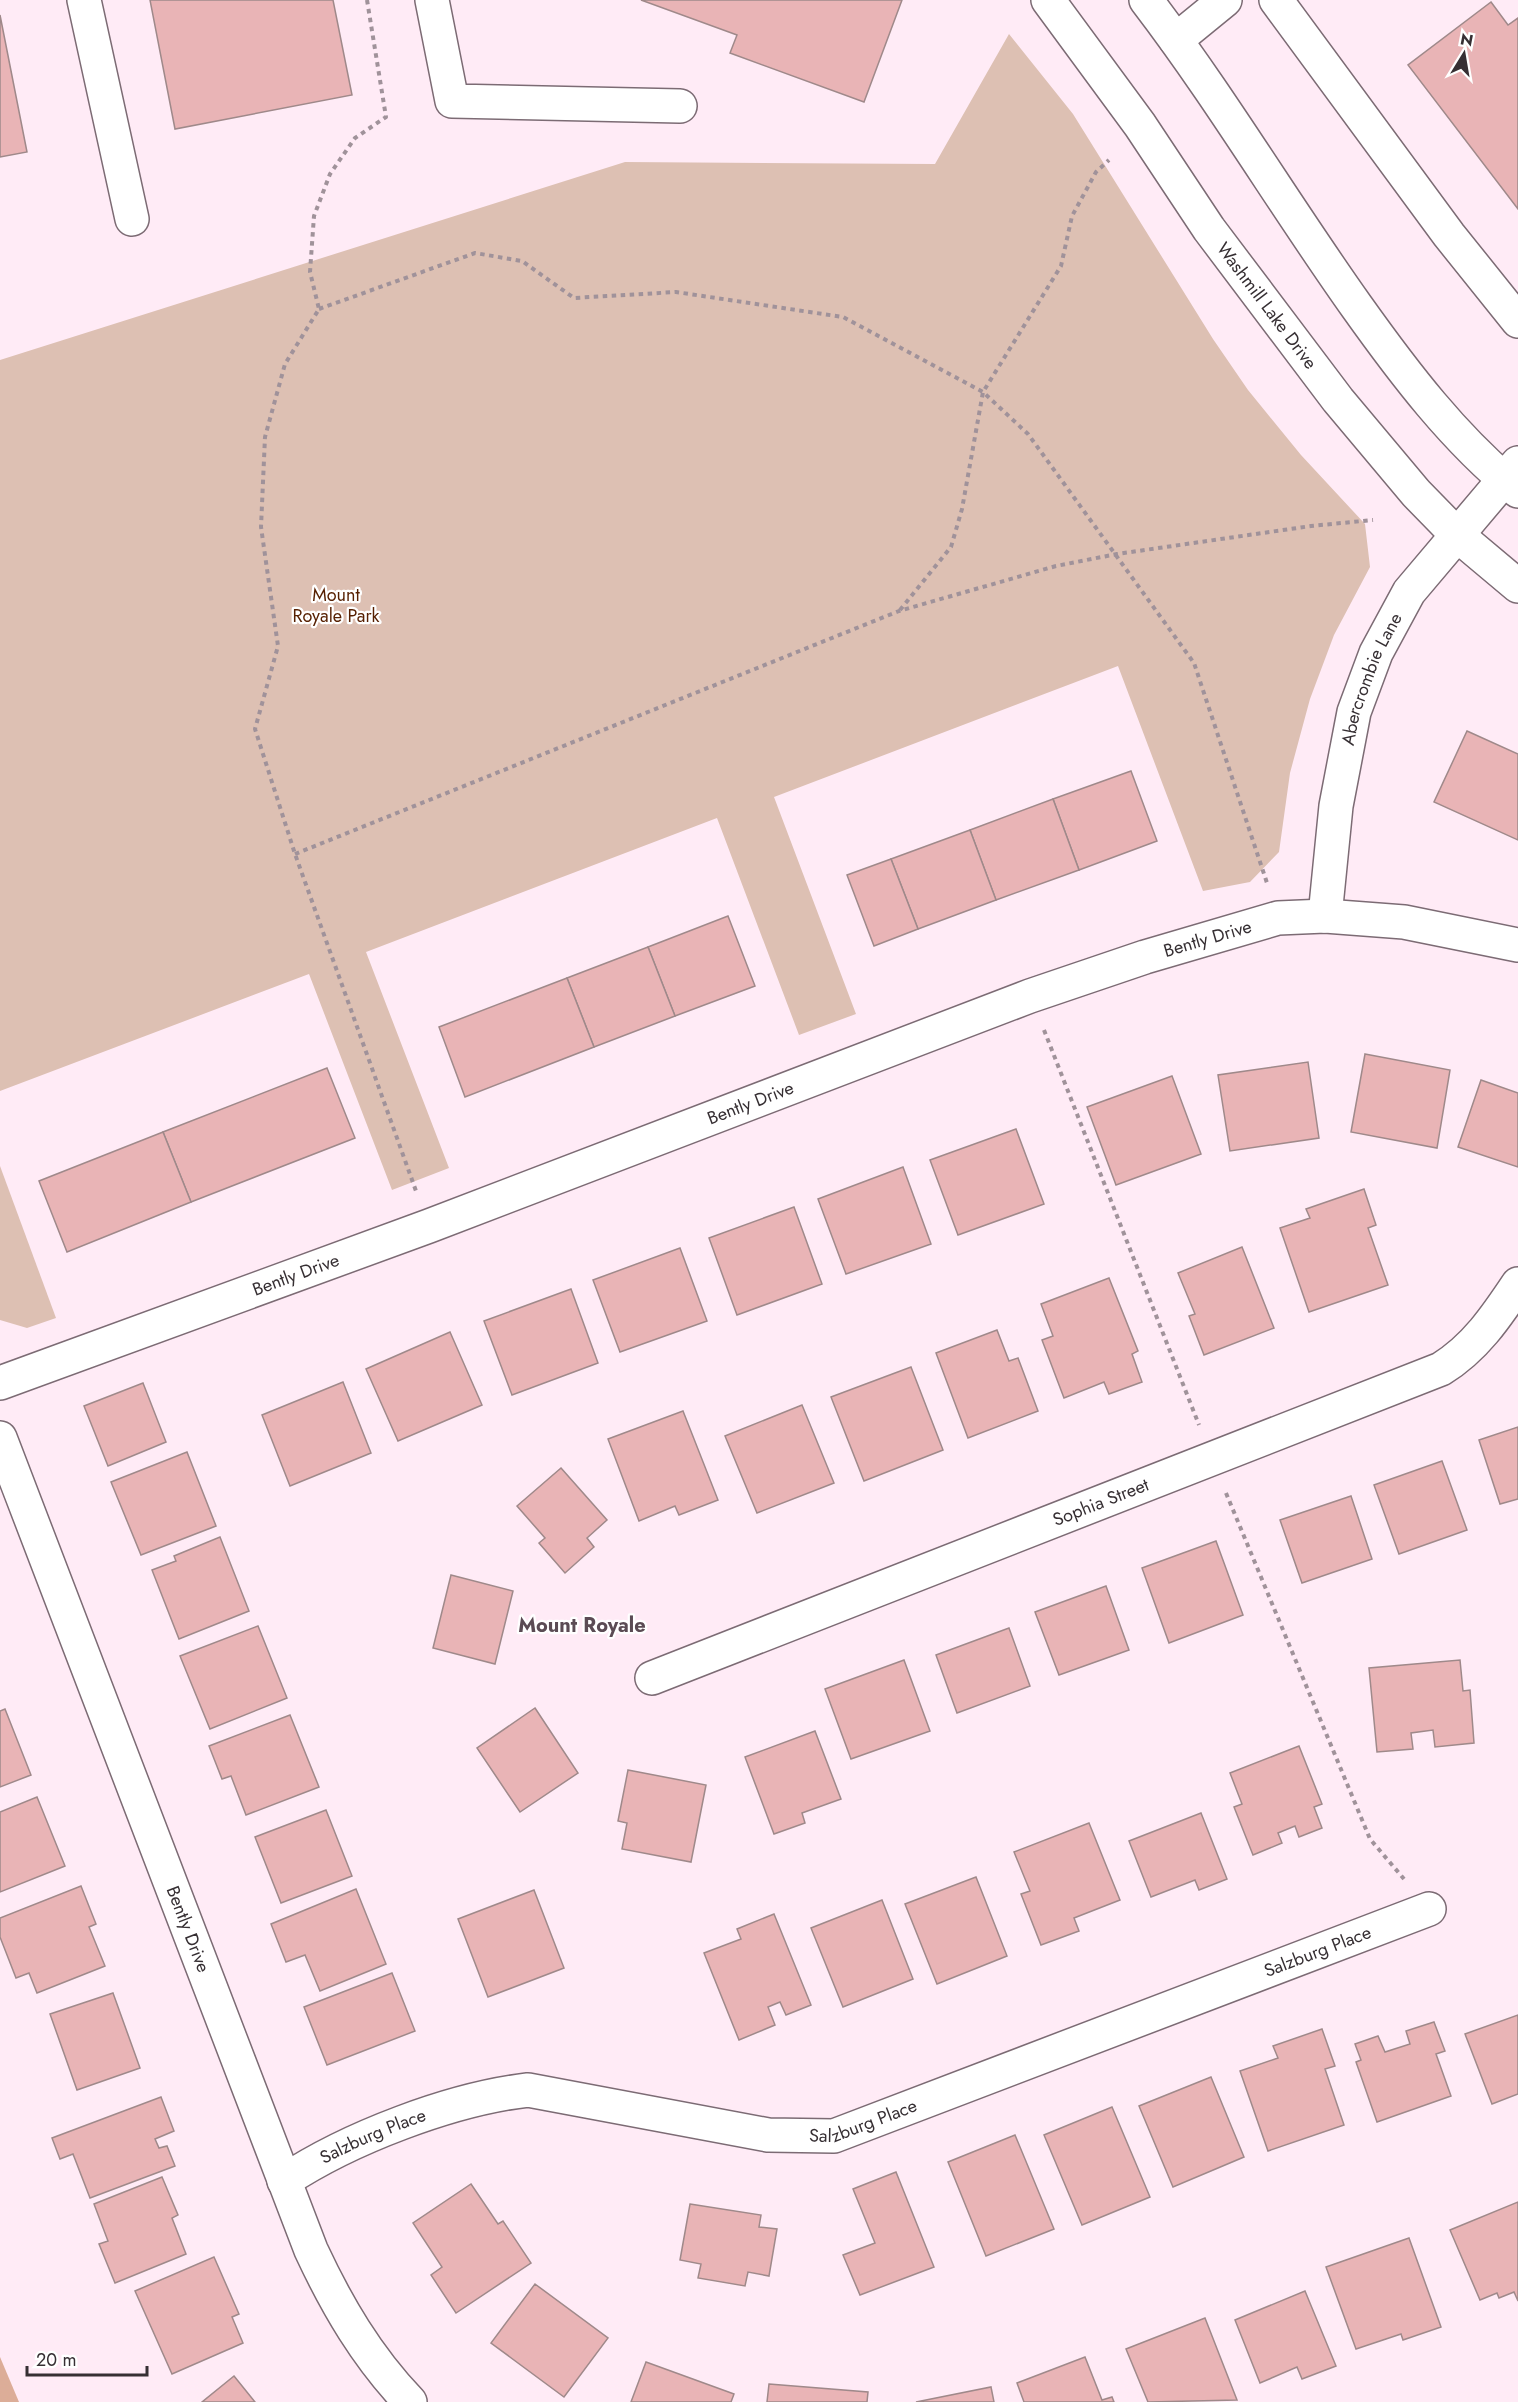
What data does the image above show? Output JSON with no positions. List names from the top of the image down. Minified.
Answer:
{"streets":{"street":["Washmill Lake Drive","Abercrombie Lane","Bently Drive","Sophia Street","Salzburg Place"]},"crossings":[["Washmill Lake Drive","Abercrombie Lane"],["Abercrombie Lane","Bently Drive"],["Bently Drive","Salzburg Place"]],"districts":["Mount Royale"],"parks":["Mount Royale Park"],"scale_bar":"20 m","north":"top"}
